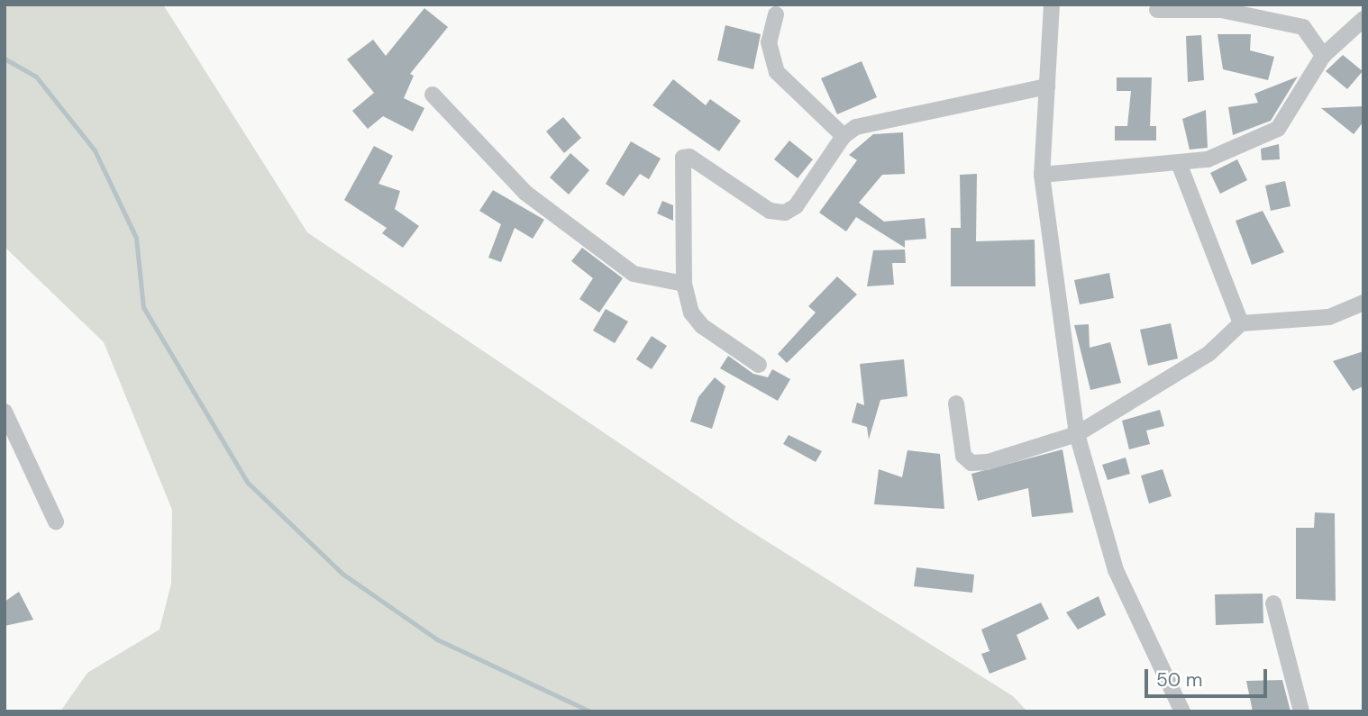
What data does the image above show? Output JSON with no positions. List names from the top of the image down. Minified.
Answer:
{"scale_bar":"50 m"}
